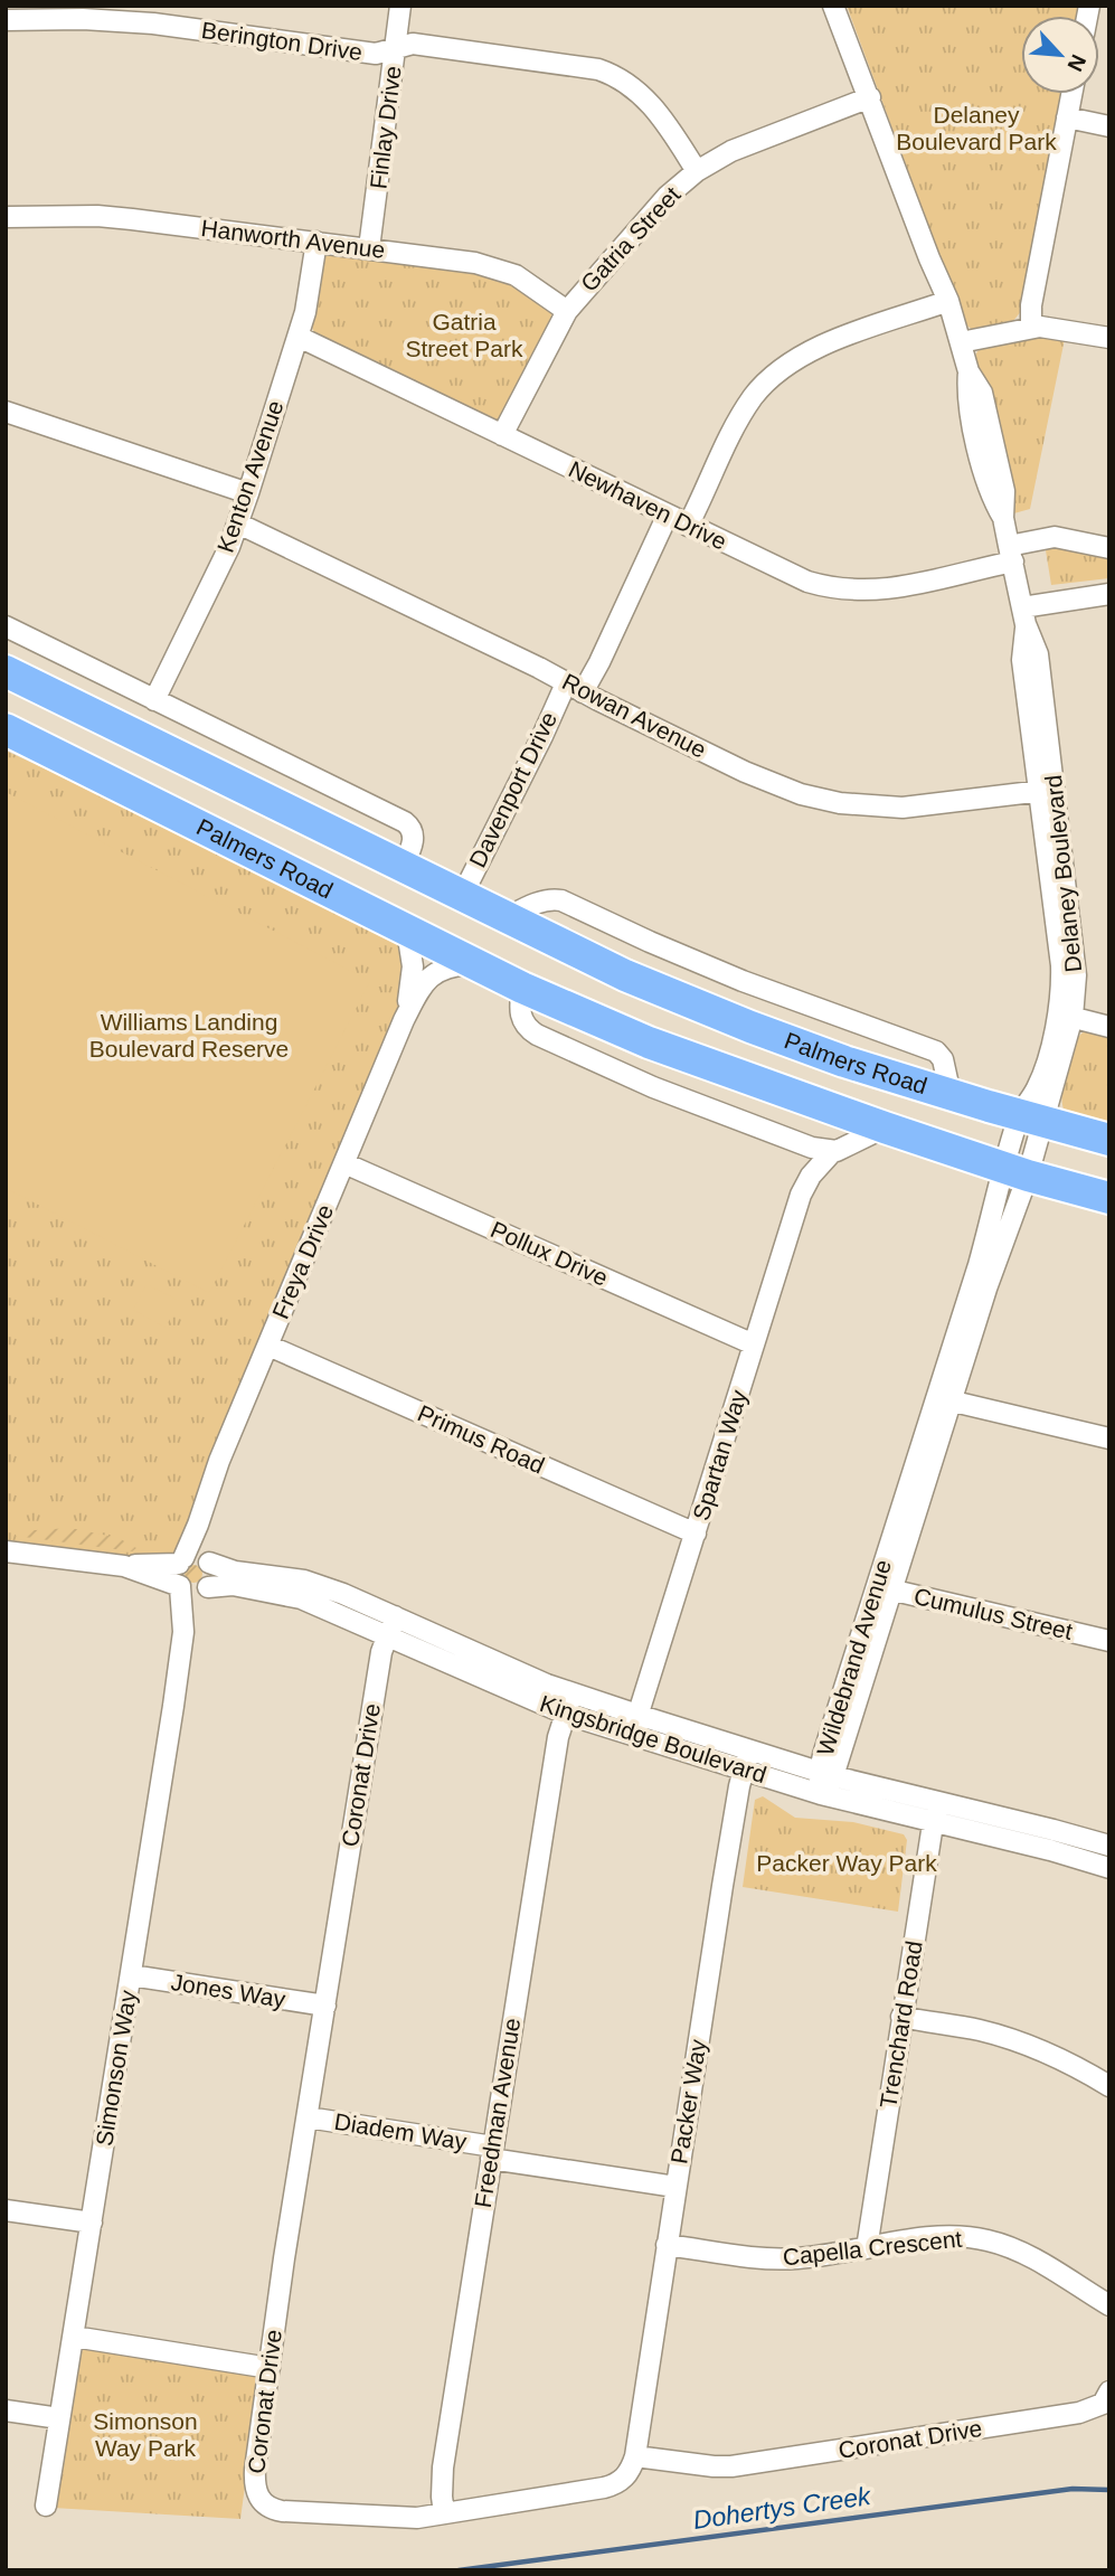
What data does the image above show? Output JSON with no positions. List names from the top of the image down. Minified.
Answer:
{"streets":{"highway":["Palmers Road"],"street":["Berington Drive","Finlay Drive","Hanworth Avenue","Gatria Street","Kenton Avenue","Newhaven Drive","Rowan Avenue","Davenport Drive","Delaney Boulevard","Pollux Drive","Freya Drive","Primus Road","Spartan Way","Cumulus Street","Wildebrand Avenue","Kingsbridge Boulevard","Coronat Drive","Jones Way","Trenchard Road","Simonson Way","Packer Way","Freedman Avenue","Diadem Way","Capella Crescent"]},"crossings":[["Berington Drive","Finlay Drive"],["Berington Drive","Gatria Street"],["Finlay Drive","Hanworth Avenue"],["Hanworth Avenue","Gatria Street"],["Hanworth Avenue","Kenton Avenue"],["Gatria Street","Newhaven Drive"],["Gatria Street","Delaney Boulevard"],["Kenton Avenue","Newhaven Drive"],["Kenton Avenue","Rowan Avenue"],["Newhaven Drive","Davenport Drive"],["Newhaven Drive","Delaney Boulevard"],["Rowan Avenue","Davenport Drive"],["Rowan Avenue","Delaney Boulevard"],["Davenport Drive","Palmers Road"],["Palmers Road","Delaney Boulevard"],["Palmers Road","Freya Drive"],["Palmers Road","Wildebrand Avenue"],["Delaney Boulevard","Wildebrand Avenue"],["Pollux Drive","Freya Drive"],["Pollux Drive","Spartan Way"],["Freya Drive","Primus Road"],["Freya Drive","Kingsbridge Boulevard"],["Freya Drive","Simonson Way"],["Primus Road","Spartan Way"],["Spartan Way","Kingsbridge Boulevard"],["Cumulus Street","Wildebrand Avenue"],["Wildebrand Avenue","Kingsbridge Boulevard"],["Kingsbridge Boulevard","Coronat Drive"],["Kingsbridge Boulevard","Trenchard Road"],["Kingsbridge Boulevard","Simonson Way"],["Kingsbridge Boulevard","Packer Way"],["Kingsbridge Boulevard","Freedman Avenue"],["Coronat Drive","Jones Way"],["Coronat Drive","Packer Way"],["Coronat Drive","Freedman Avenue"],["Coronat Drive","Diadem Way"],["Jones Way","Simonson Way"],["Trenchard Road","Capella Crescent"],["Packer Way","Diadem Way"],["Packer Way","Capella Crescent"],["Freedman Avenue","Diadem Way"]],"water":["Dohertys Creek"],"parks":["Delaney Boulevard Park","Gatria Street Park","Williams Landing Boulevard Reserve","Packer Way Park","Simonson Way Park"],"north":"bottom right"}
